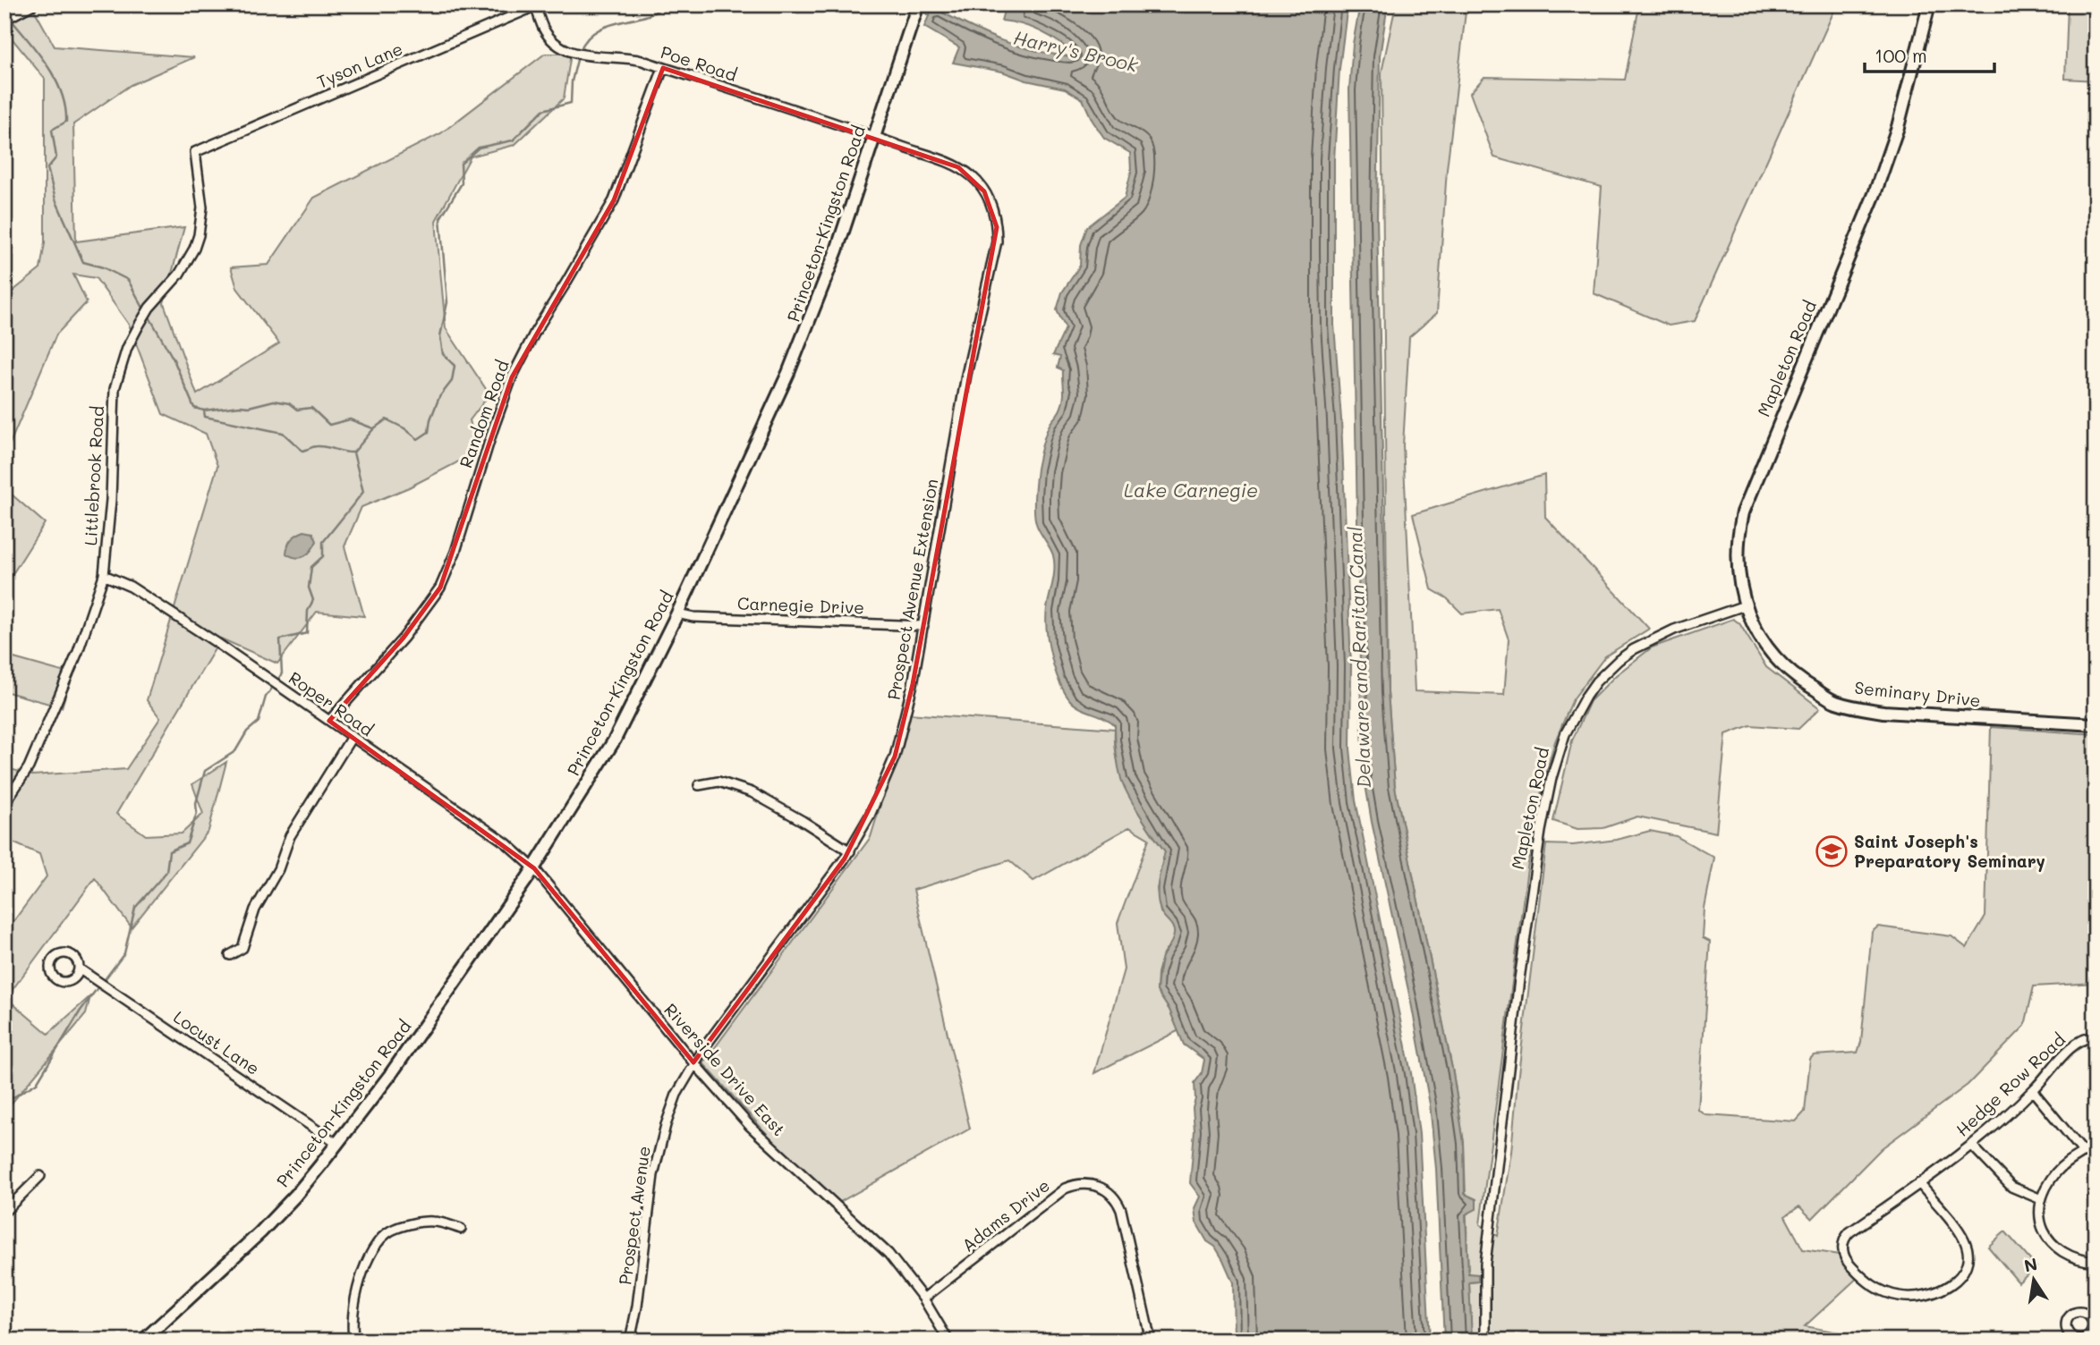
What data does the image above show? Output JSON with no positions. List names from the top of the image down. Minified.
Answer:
{"streets":{"main road":["Princeton-Kingston Road","Mapleton Road","Seminary Drive"],"street":["Poe Road","Tyson Lane","Random Road","Littlebrook Road","Prospect Avenue Extension","Carnegie Drive","Roper Road","Locust Lane","Riverside Drive East","Hedge Row Road","Prospect Avenue","Adams Drive"]},"crossings":[["Poe Road","Tyson Lane"],["Poe Road","Princeton-Kingston Road"],["Poe Road","Random Road"],["Poe Road","Prospect Avenue Extension"],["Tyson Lane","Littlebrook Road"],["Princeton-Kingston Road","Prospect Avenue Extension"],["Princeton-Kingston Road","Carnegie Drive"],["Princeton-Kingston Road","Roper Road"],["Princeton-Kingston Road","Locust Lane"],["Princeton-Kingston Road","Riverside Drive East"],["Mapleton Road","Seminary Drive"],["Random Road","Roper Road"],["Littlebrook Road","Roper Road"],["Prospect Avenue Extension","Carnegie Drive"],["Prospect Avenue Extension","Riverside Drive East"],["Prospect Avenue Extension","Prospect Avenue"],["Roper Road","Riverside Drive East"],["Riverside Drive East","Prospect Avenue"],["Riverside Drive East","Adams Drive"]],"water":["Harry's Brook","Lake Carnegie","Delaware and Raritan Canal"],"places":{"school or university":["Saint Joseph's Preparatory Seminary"]},"scale_bar":"100 m","north":"top"}
